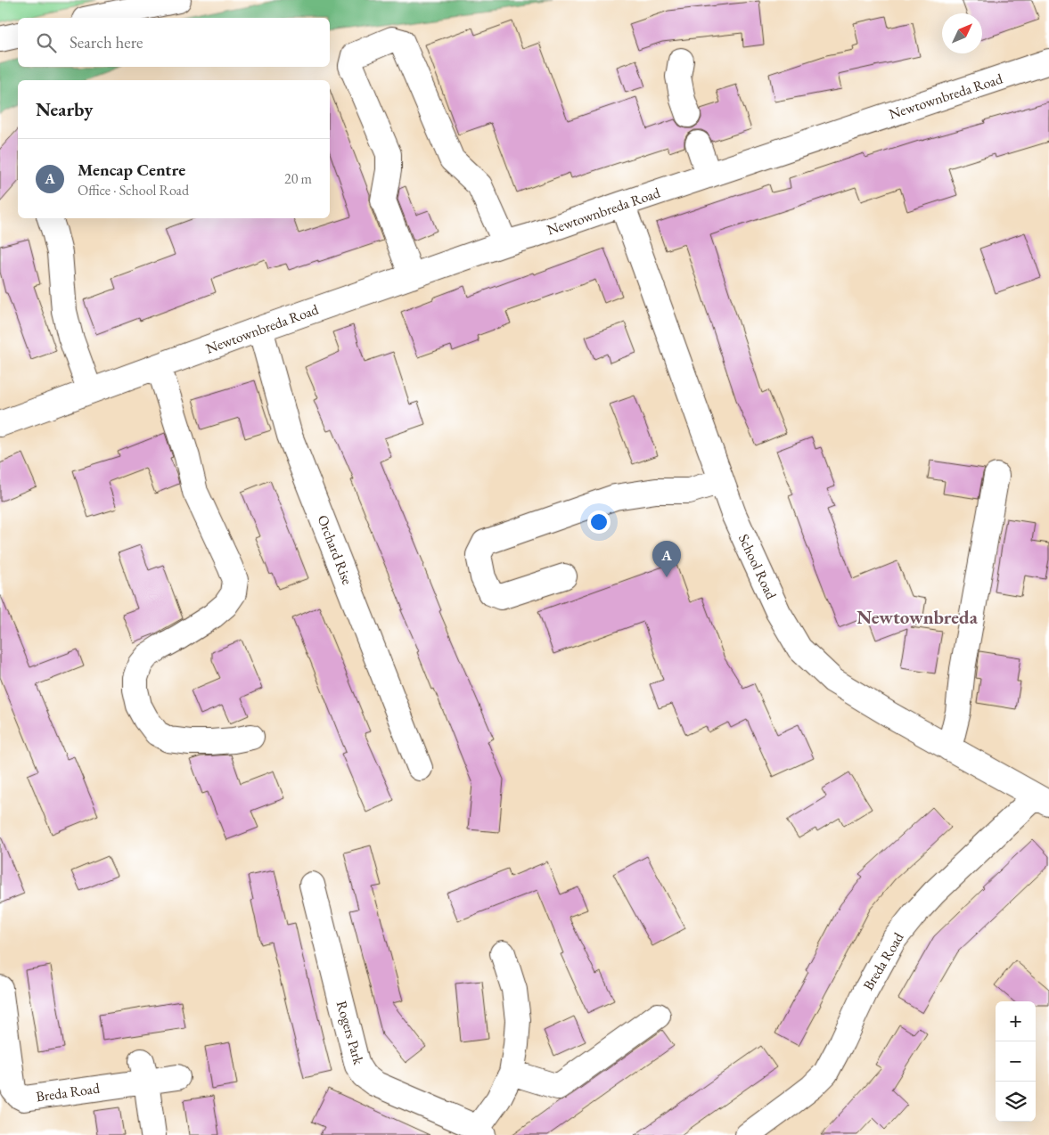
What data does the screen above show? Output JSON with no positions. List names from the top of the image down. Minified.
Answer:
{"streets":{"main road":["Newtownbreda Road","Orchard Rise","School Road","Breda Road","Rogers Park"]},"crossings":[["Newtownbreda Road","Orchard Rise"],["Newtownbreda Road","School Road"],["School Road","Breda Road"]],"districts":["Newtownbreda"],"north":"top right","page":{"search":"Search here","heading":"Nearby","list":[{"mark":"A","name":"Mencap Centre","note":"Office · School Road","value":"20 m"}],"pins":"A","map_buttons":["+","−"]}}
